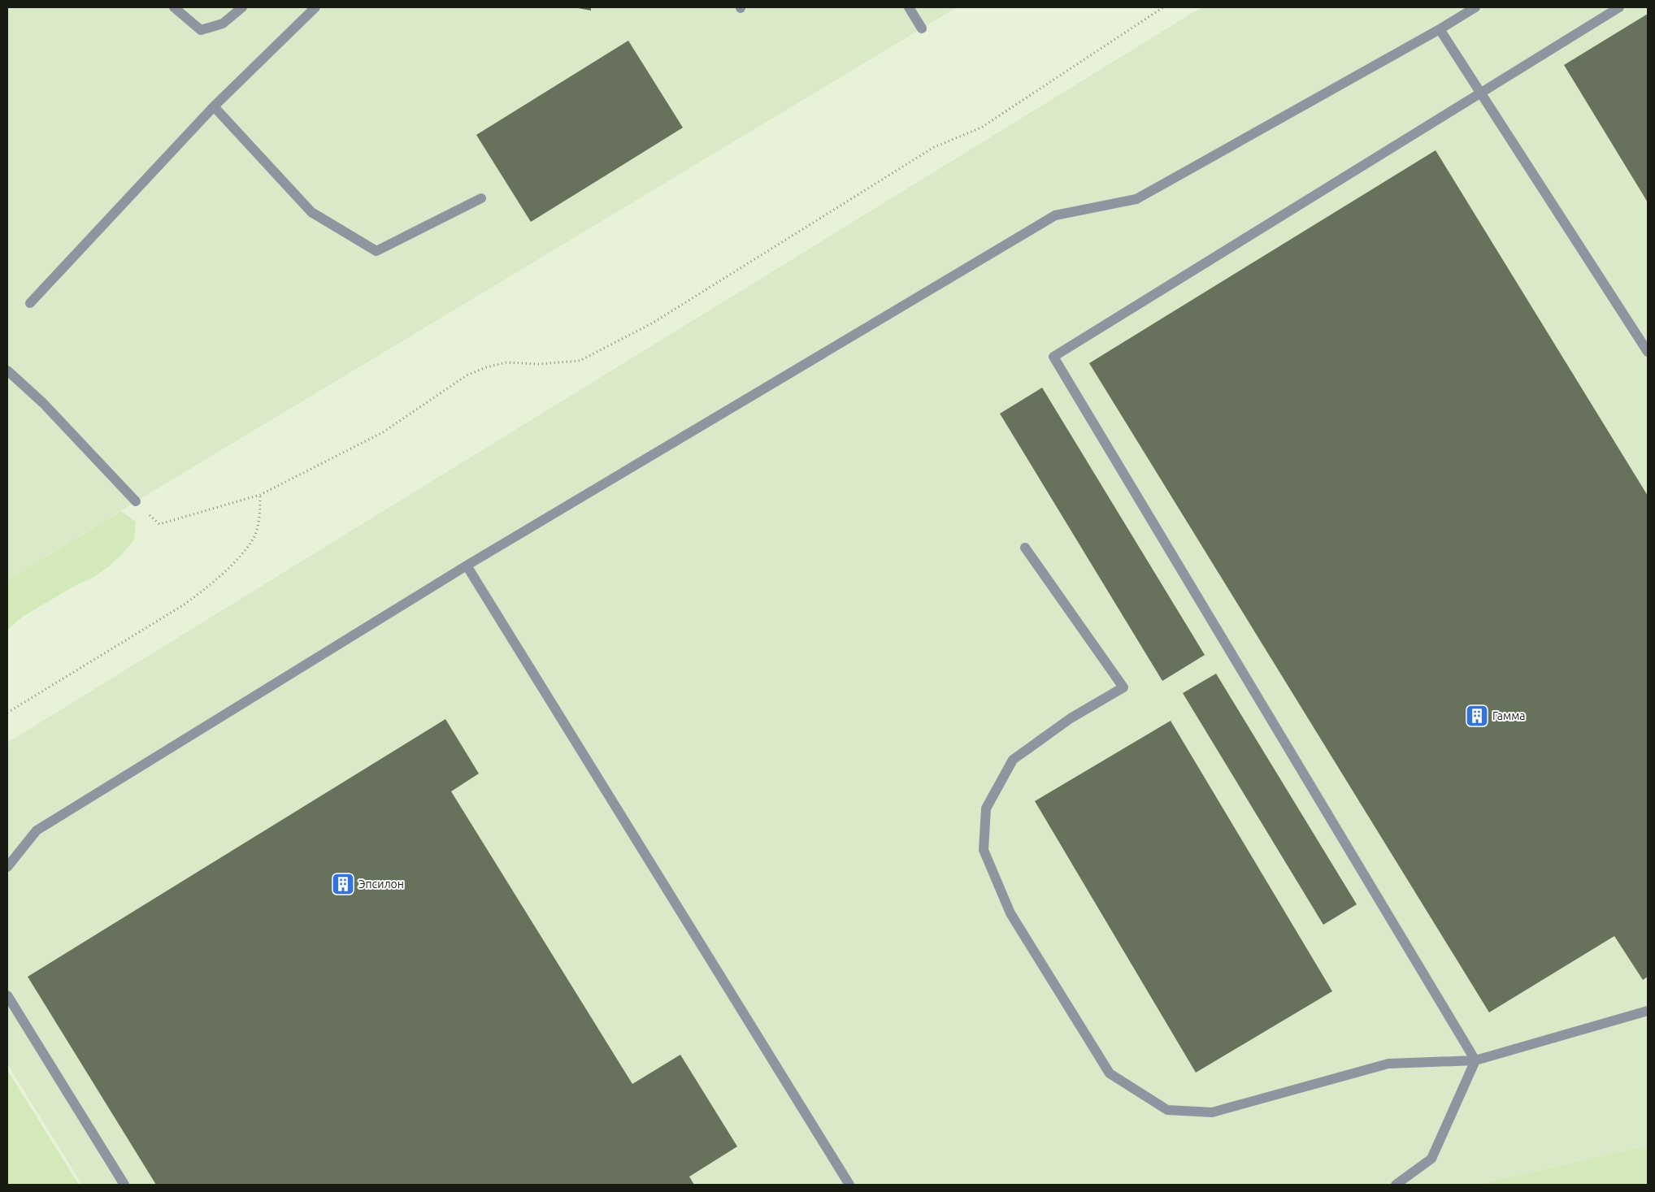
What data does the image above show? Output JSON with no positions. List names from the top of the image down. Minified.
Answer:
{"places":{"building":["Гамма","Эпсилон"]}}
